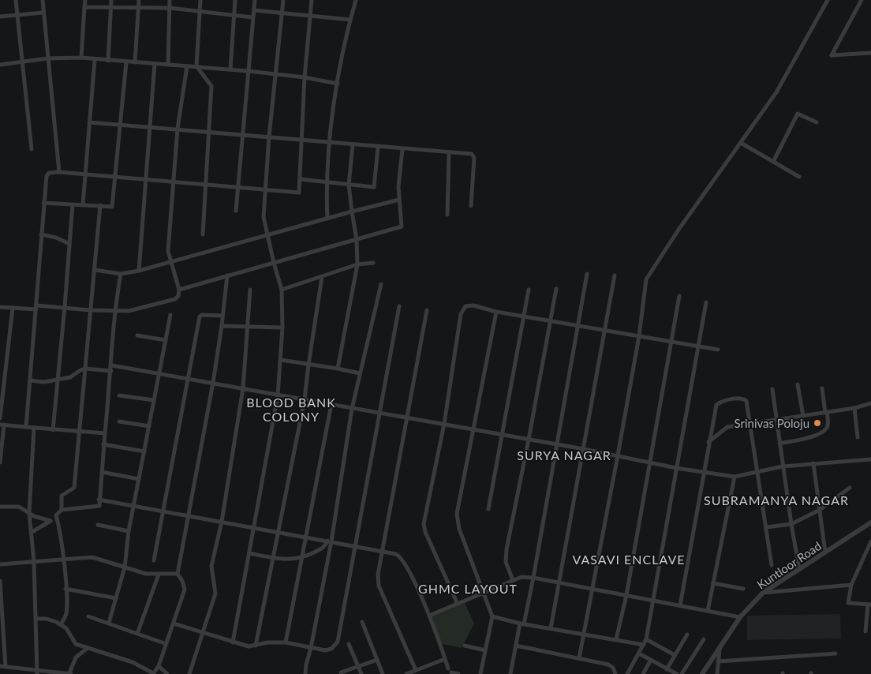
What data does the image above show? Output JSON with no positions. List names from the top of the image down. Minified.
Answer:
{"streets":{"street":["Kuntloor Road"]},"districts":["BLOOD BANK COLONY","SURYA NAGAR","SUBRAMANYA NAGAR","VASAVI ENCLAVE","GHMC LAYOUT"],"places":["Srinivas Poloju"]}
